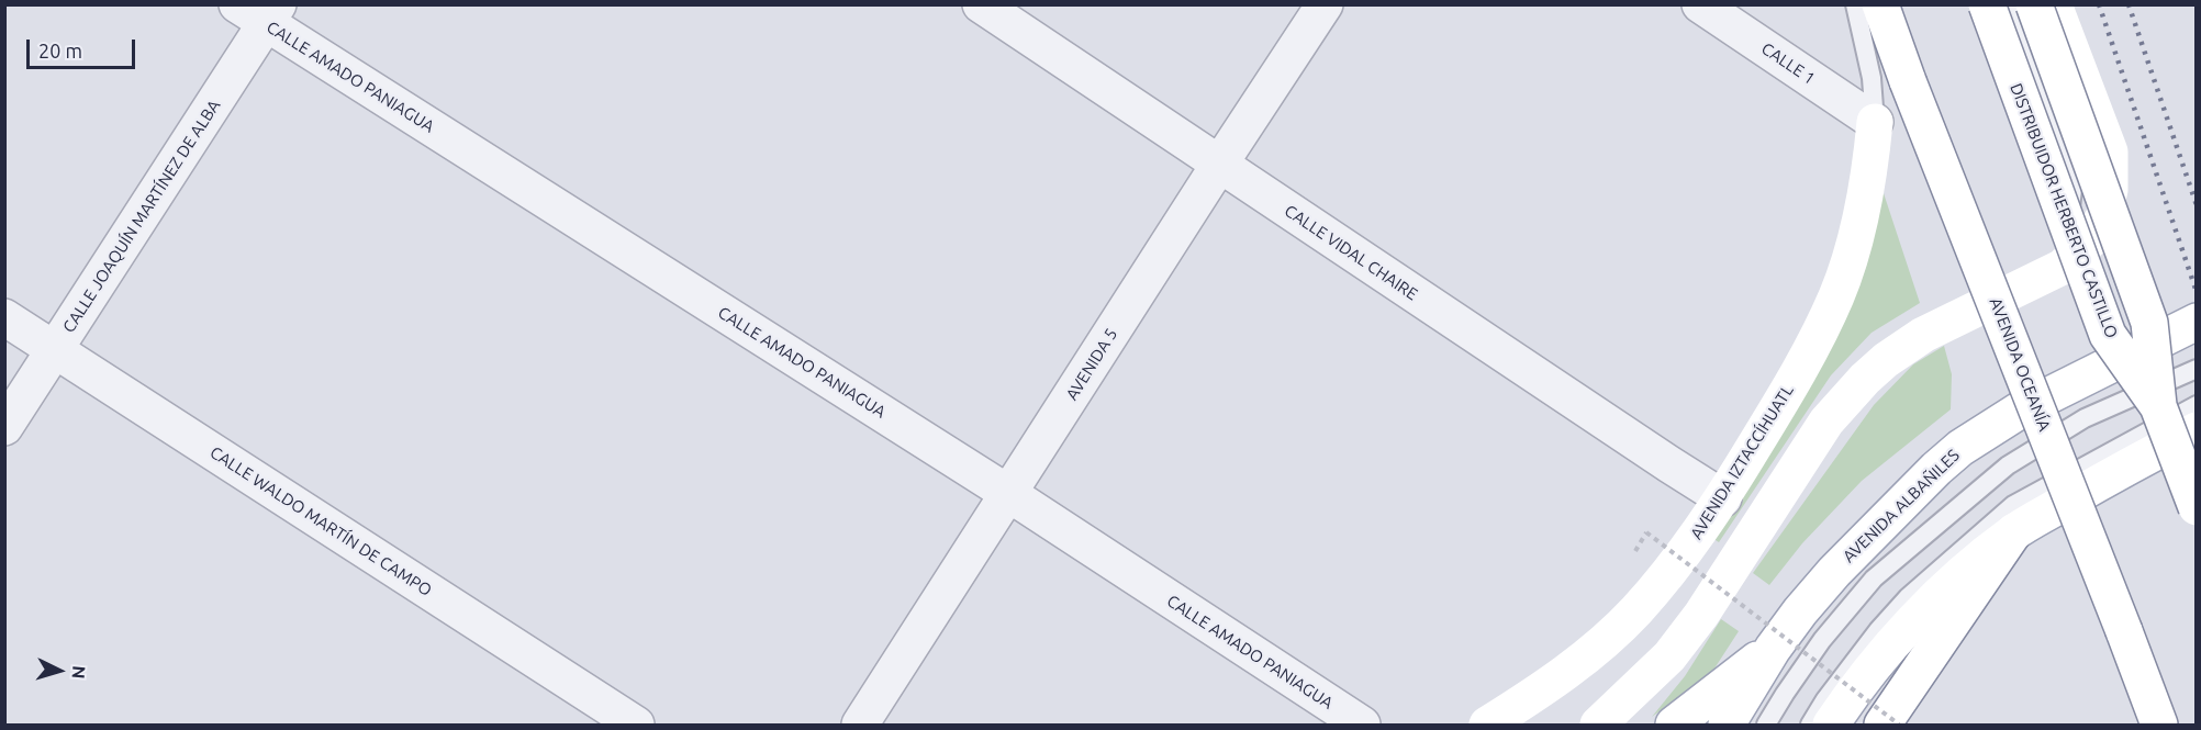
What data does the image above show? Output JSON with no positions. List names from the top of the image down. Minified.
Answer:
{"streets":{"main road":["DISTRIBUIDOR HERBERTO CASTILLO","AVENIDA OCEANÍA","AVENIDA IZTACCÍHUATL","AVENIDA ALBAÑILES"],"street":["CALLE 1","CALLE AMADO PANIAGUA","CALLE JOAQUÍN MARTÍNEZ DE ALBA","CALLE VIDAL CHAIRE","AVENIDA 5","CALLE WALDO MARTÍN DE CAMPO"]},"crossings":[["CALLE 1","AVENIDA IZTACCÍHUATL"],["CALLE AMADO PANIAGUA","CALLE JOAQUÍN MARTÍNEZ DE ALBA"],["CALLE AMADO PANIAGUA","AVENIDA 5"],["CALLE JOAQUÍN MARTÍNEZ DE ALBA","CALLE WALDO MARTÍN DE CAMPO"],["CALLE VIDAL CHAIRE","AVENIDA 5"],["CALLE VIDAL CHAIRE","AVENIDA IZTACCÍHUATL"]],"scale_bar":"20 m","north":"right"}
